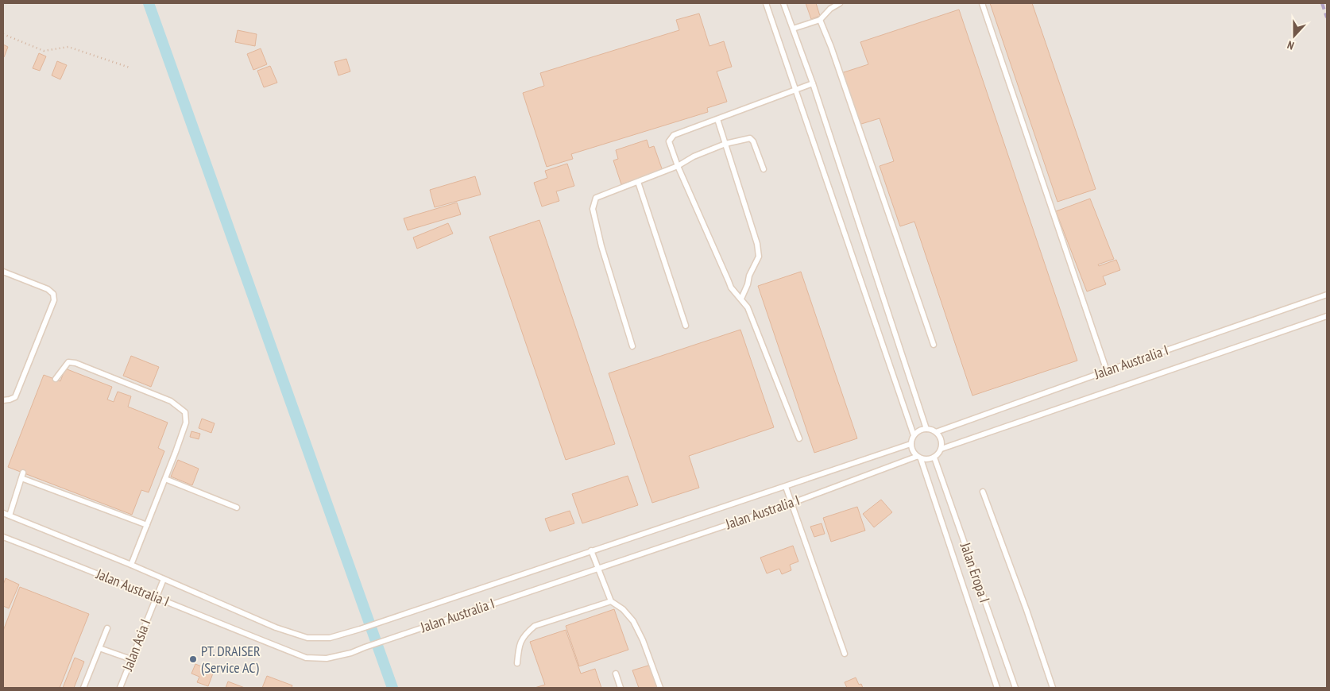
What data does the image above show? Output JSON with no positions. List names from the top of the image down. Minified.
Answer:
{"streets":{"lane":["Jalan Australia I","Jalan Eropa I","Jalan Asia I"]},"crossings":[["Jalan Australia I","Jalan Eropa I"],["Jalan Australia I","Jalan Asia I"]],"places":["PT. DRAISER (Service AC)"],"north":"bottom"}
